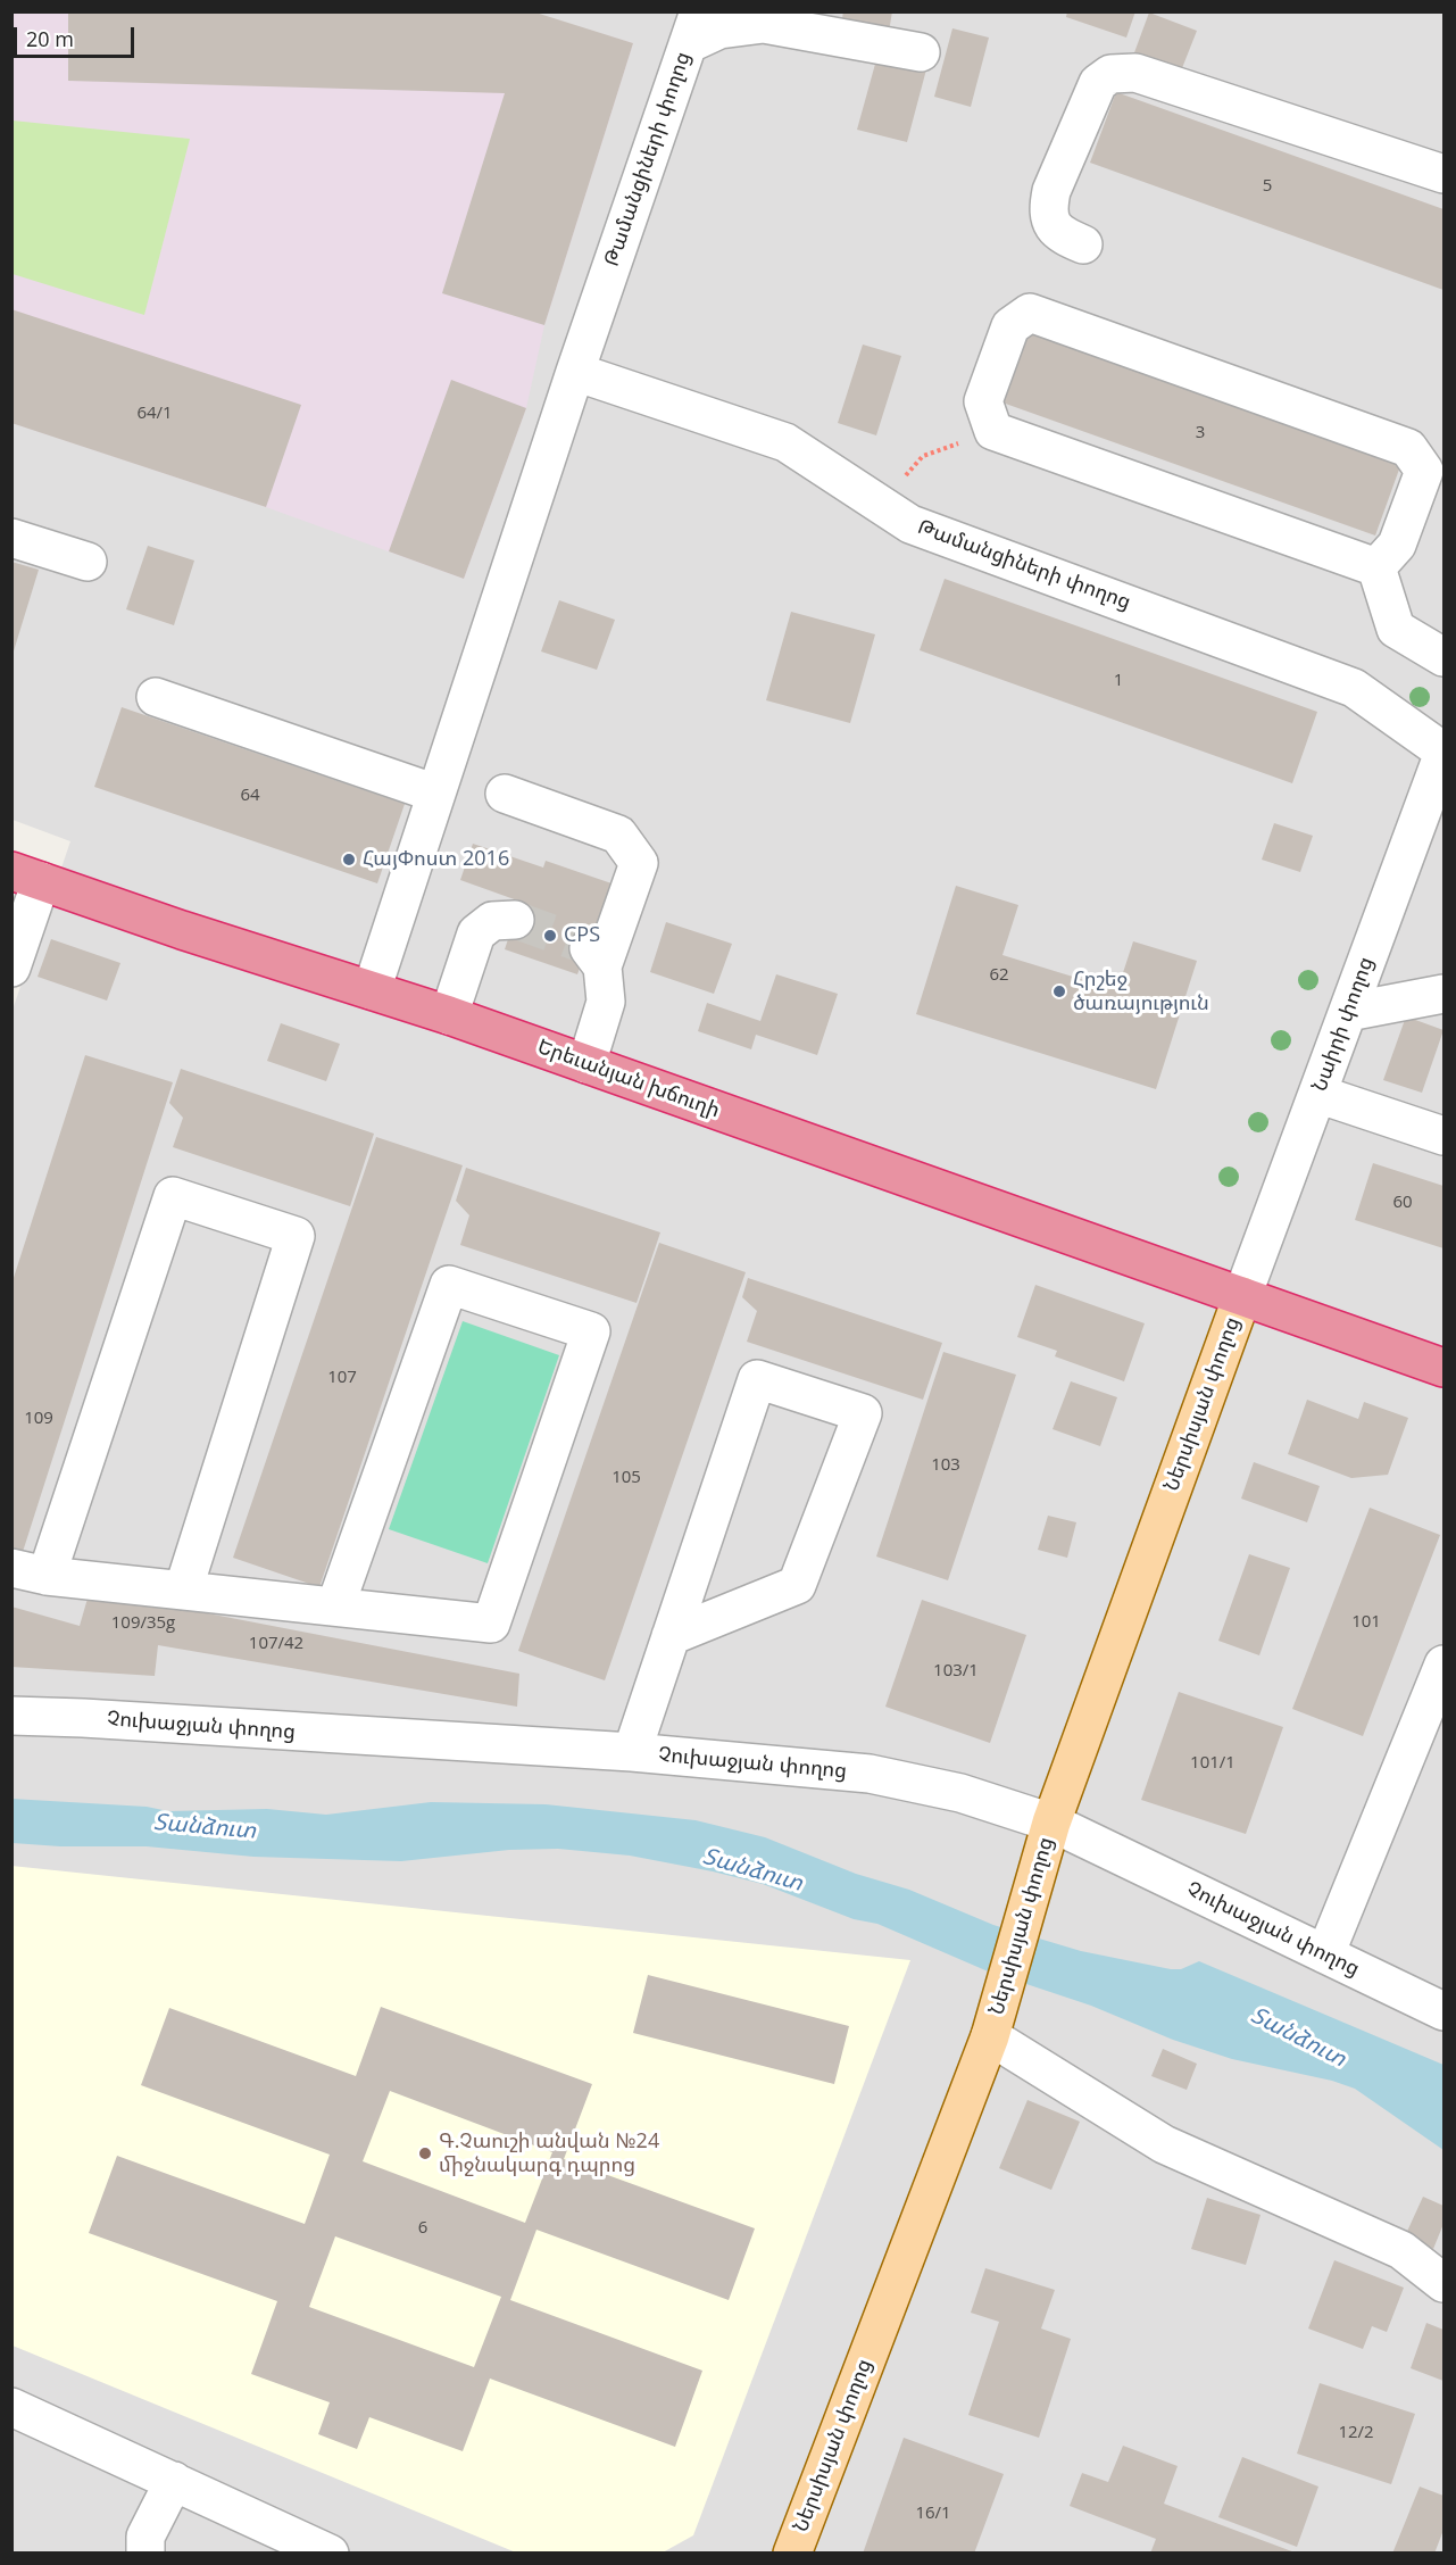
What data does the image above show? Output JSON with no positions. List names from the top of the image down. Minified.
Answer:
{"streets":{"highway":["Երեւանյան խճուղի"],"main road":["Ներսիսյան փողոց"],"street":["Թամանցիների փողոց","Նաիրի փողոց","Չուխաջյան փողոց"]},"crossings":[["Թամանցիների փողոց","Նաիրի փողոց"],["Նաիրի փողոց","Երեւանյան խճուղի"],["Նաիրի փողոց","Ներսիսյան փողոց"],["Երեւանյան խճուղի","Ներսիսյան փողոց"],["Ներսիսյան փողոց","Չուխաջյան փողոց"]],"water":["Տանձուտ"],"places":["ՀայՓոստ 2016","CPS","Հրշեջ ծառայություն","Գ.Չաուշի անվան №24 միջնակարգ դպրոց"],"house_numbers":["5","64/1","3","1","64","62","60","107","109","103","105","101","109/35g","107/42","103/1","101/1","6","12/2","16/1"],"scale_bar":"20 m"}
